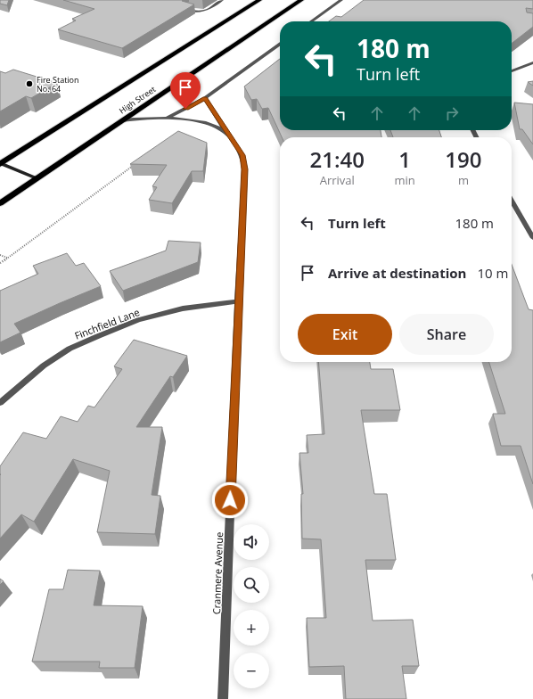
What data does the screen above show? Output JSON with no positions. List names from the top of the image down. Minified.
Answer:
{"streets":{"highway":["High Street"],"street":["Finchfield Lane","Cranmere Avenue"]},"crossings":[["High Street","Cranmere Avenue"],["Finchfield Lane","Cranmere Avenue"]],"places":["Fire Station No. 64"],"page":{"turn":["180 m","Turn left"],"eta":["21:40","Arrival","1","min","190","m"],"list":[{"name":"Turn left","value":"180 m"},{"name":"Arrive at destination","value":"10 m"}],"buttons":["Exit","Share"],"map_buttons":["+","−"]}}
